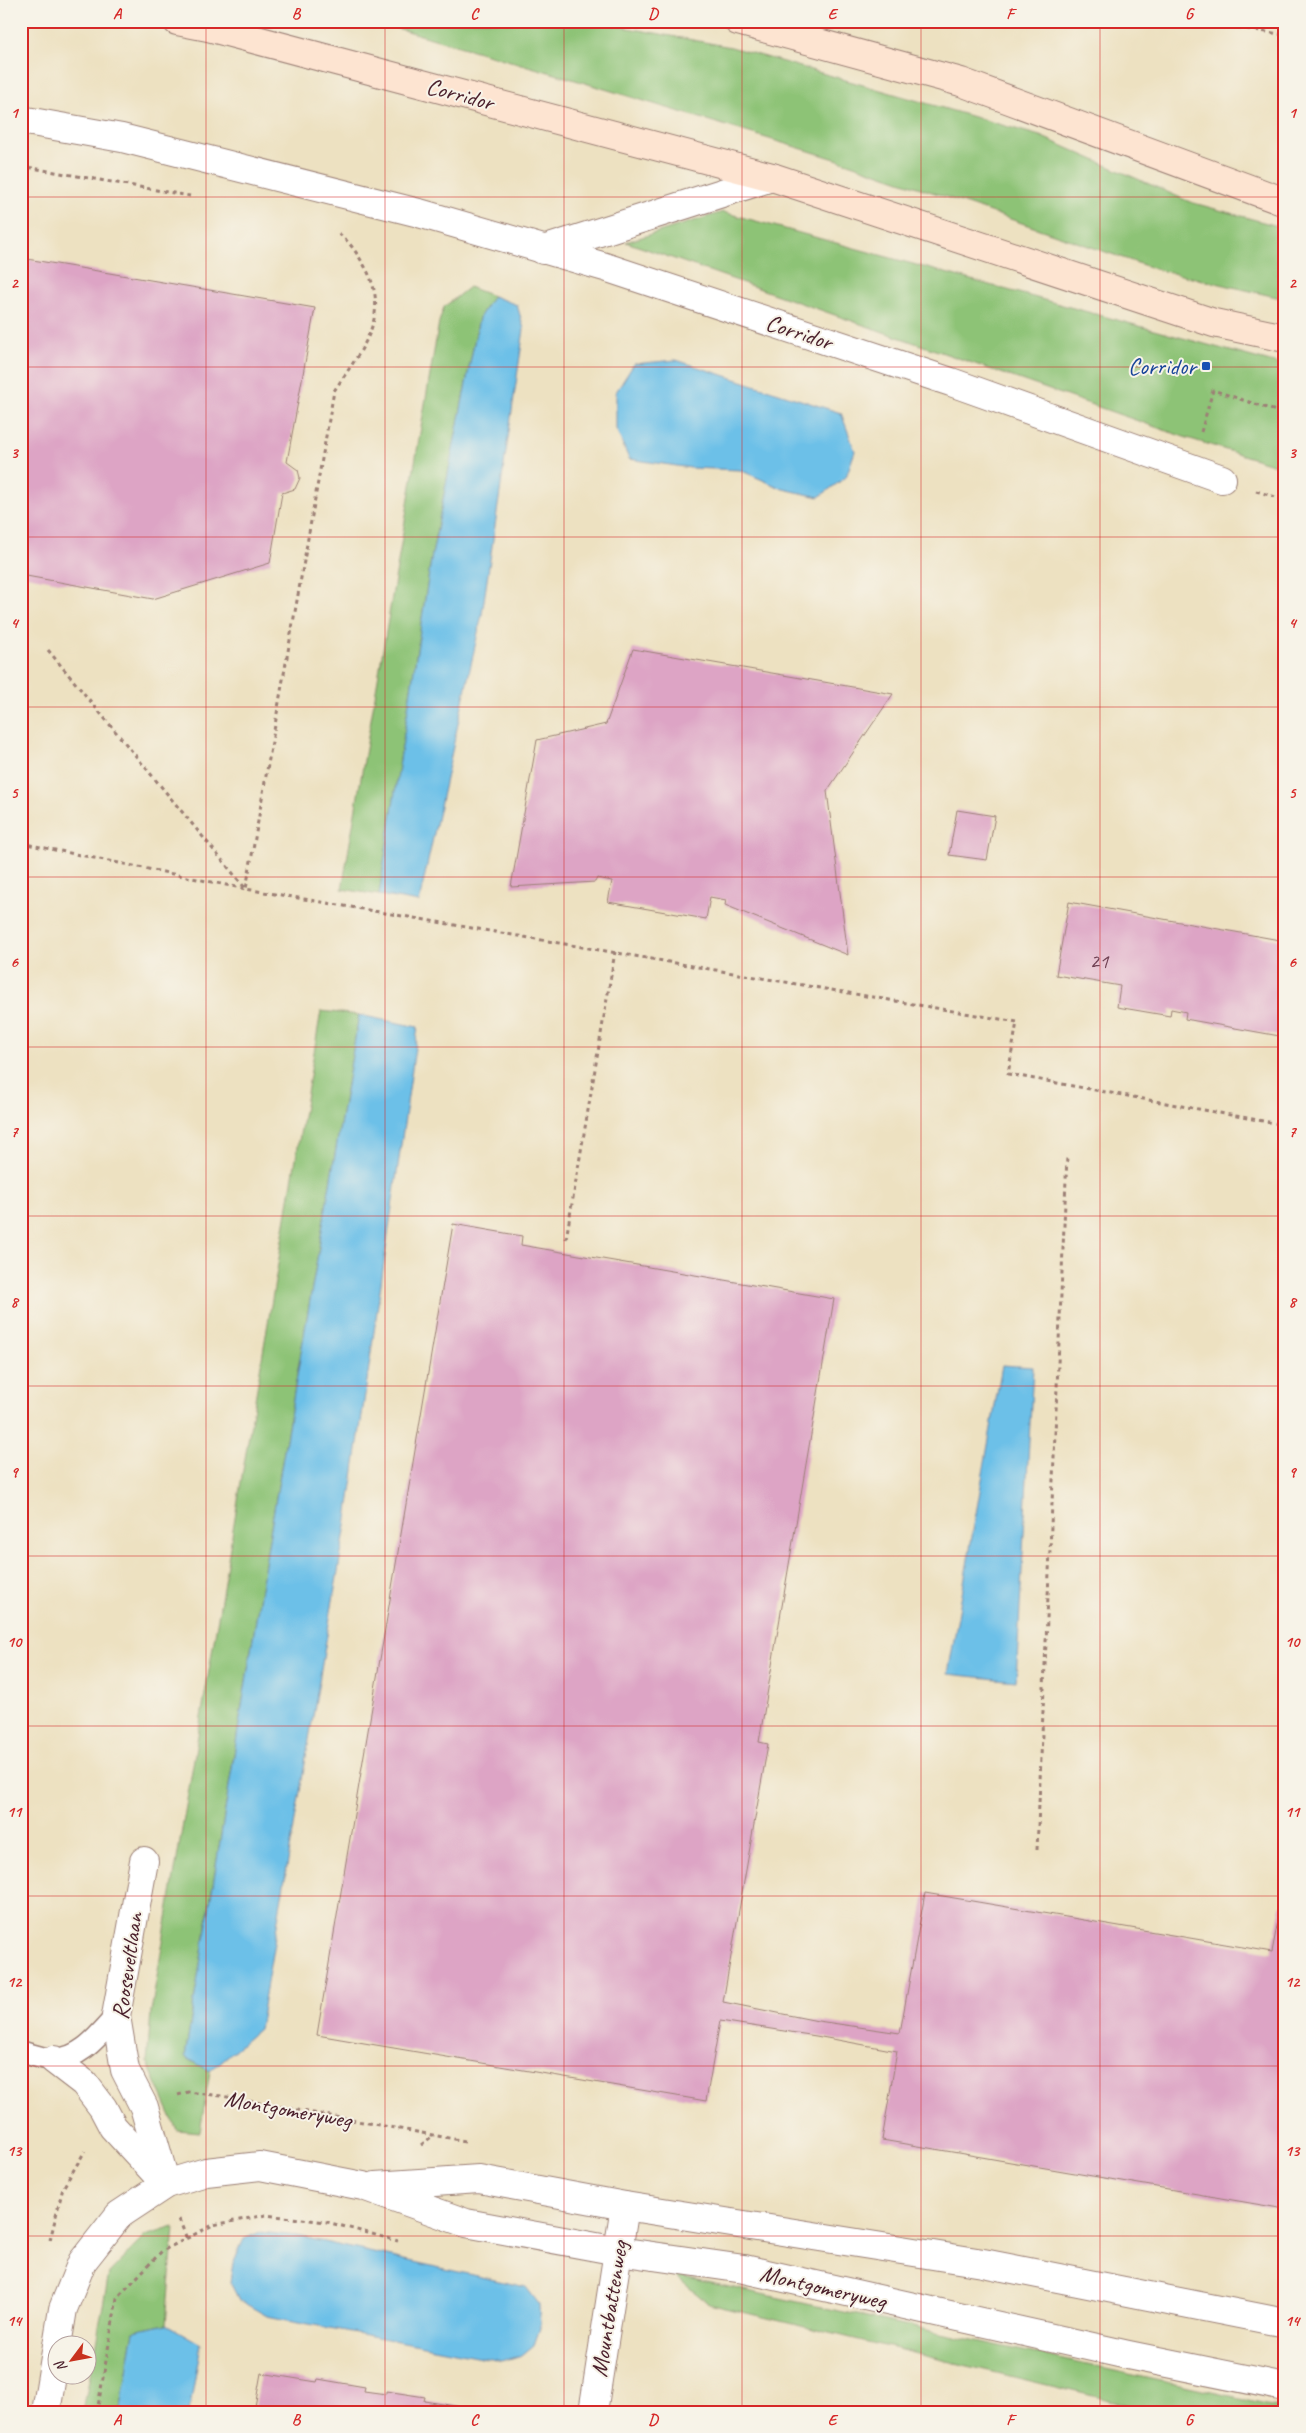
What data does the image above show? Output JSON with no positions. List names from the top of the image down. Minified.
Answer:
{"streets":{"main road":["Corridor"],"street":["Rooseveltlaan","Montgomeryweg","Mountbattenweg"]},"crossings":[["Rooseveltlaan","Montgomeryweg"],["Montgomeryweg","Mountbattenweg"]],"places":{"transit":["Corridor"]},"house_numbers":["21"],"north":"bottom left","grid":{"columns":["A","B","C","D","E","F","G"],"rows":["1","2","3","4","5","6","7","8","9","10","11","12","13","14"]}}
